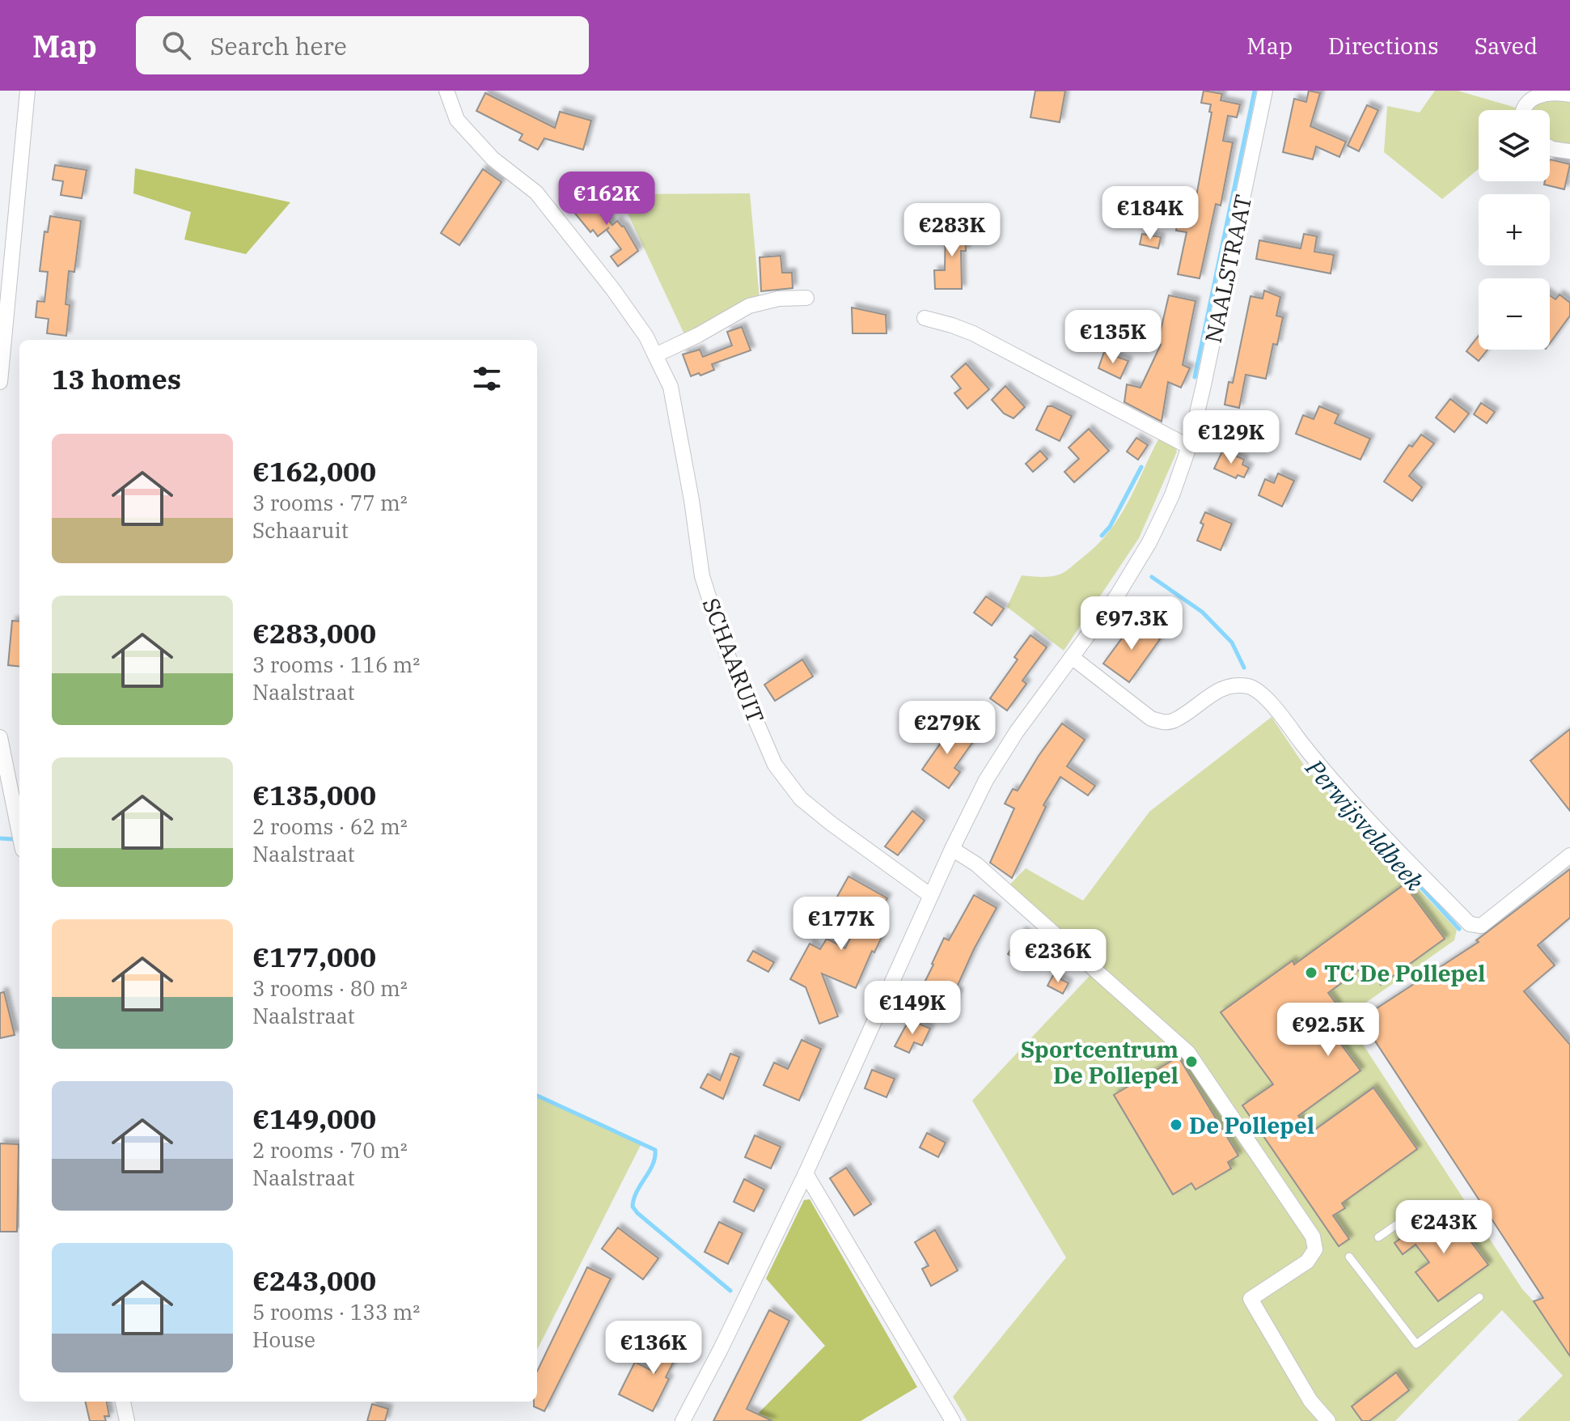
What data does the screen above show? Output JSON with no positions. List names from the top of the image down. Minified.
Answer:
{"streets":{"street":["NAALSTRAAT","SCHAARUIT"]},"crossings":[["NAALSTRAAT","SCHAARUIT"]],"water":["Perwijsveldbeek"],"places":["TC De Pollepel","Sportcentrum De Pollepel","De Pollepel"],"page":{"header":"Map","search":"Search here","nav":["Map","Directions","Saved"],"map_buttons":["+","−"],"price":["€162K","€184K","€283K","€135K","€129K","€97.3K","€279K","€177K","€236K","€149K","€92.5K","€243K","€136K"],"heading":"13 homes","list":[{"name":"€162,000","note":"3 rooms · 77 m² · Schaaruit"},{"name":"€283,000","note":"3 rooms · 116 m² · Naalstraat"},{"name":"€135,000","note":"2 rooms · 62 m² · Naalstraat"},{"name":"€177,000","note":"3 rooms · 80 m² · Naalstraat"},{"name":"€149,000","note":"2 rooms · 70 m² · Naalstraat"},{"name":"€243,000","note":"5 rooms · 133 m² · House"}]}}
